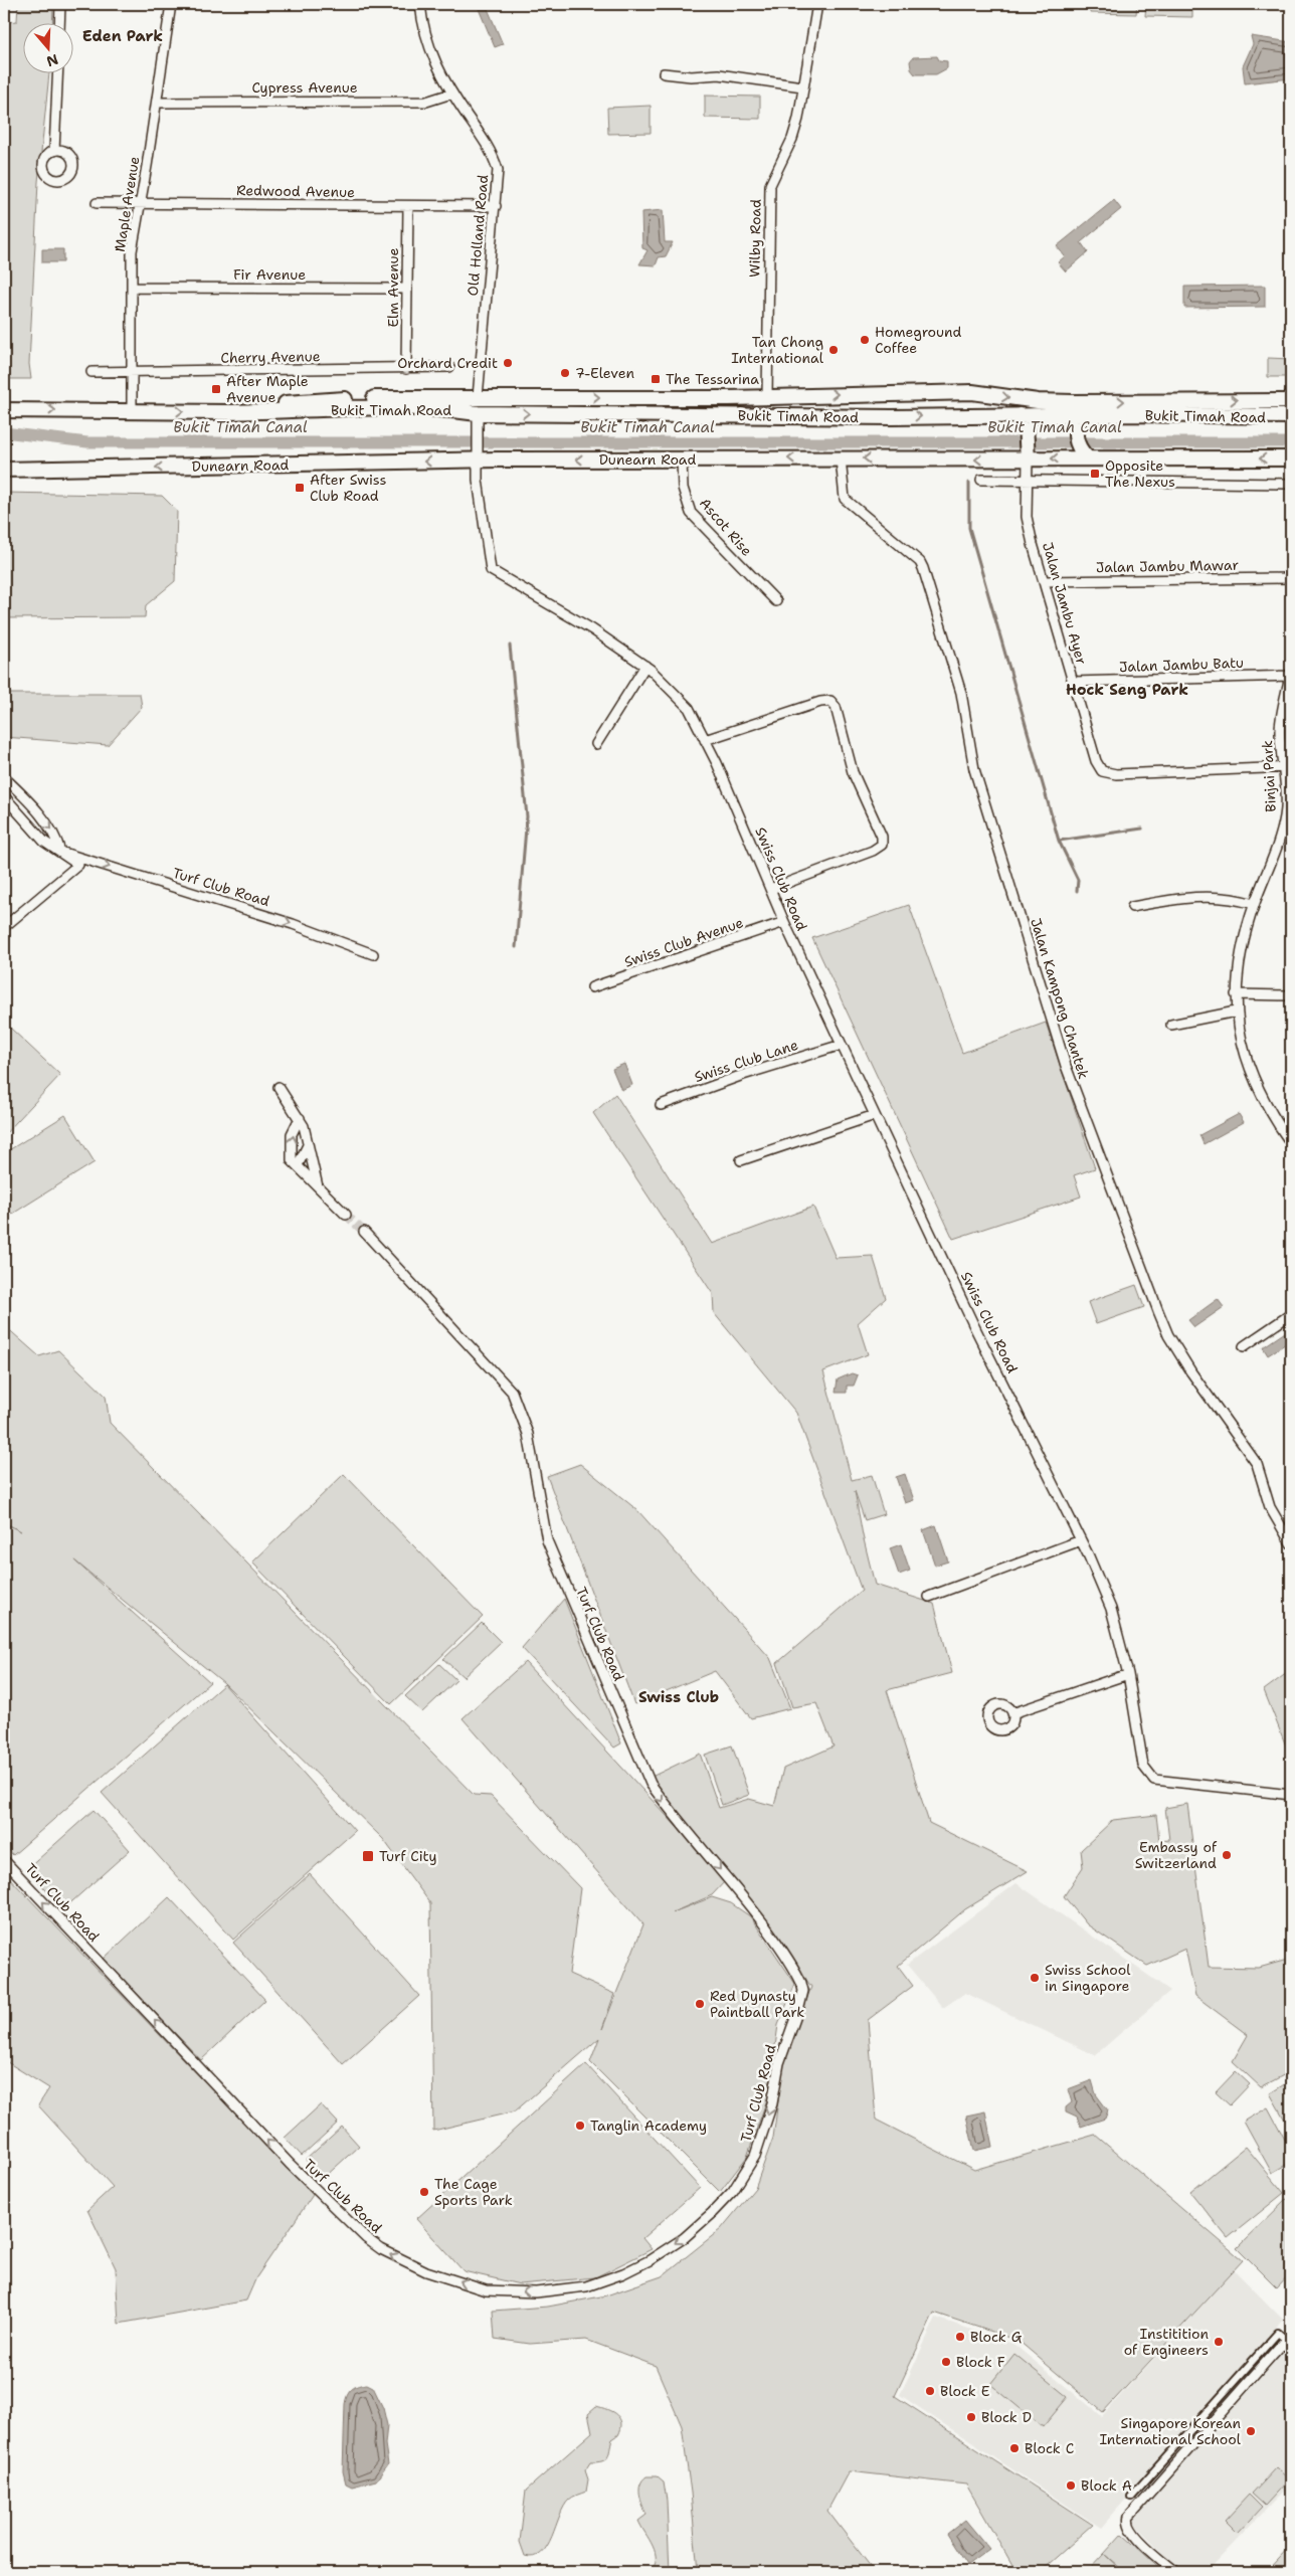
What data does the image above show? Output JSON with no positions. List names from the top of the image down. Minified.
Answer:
{"streets":{"highway":["Bukit Timah Road","Dunearn Road"],"street":["Cypress Avenue","Redwood Avenue","Maple Avenue","Old Holland Road","Wilby Road","Fir Avenue","Elm Avenue","Cherry Avenue","Ascot Rise","Jalan Jambu Mawar","Jalan Jambu Ayer","Jalan Jambu Batu","Binjai Park","Swiss Club Road","Turf Club Road","Swiss Club Avenue","Jalan Kampong Chantek","Swiss Club Lane"]},"crossings":[["Cypress Avenue","Maple Avenue"],["Cypress Avenue","Old Holland Road"],["Redwood Avenue","Maple Avenue"],["Redwood Avenue","Old Holland Road"],["Redwood Avenue","Elm Avenue"],["Maple Avenue","Fir Avenue"],["Maple Avenue","Cherry Avenue"],["Maple Avenue","Bukit Timah Road"],["Fir Avenue","Elm Avenue"],["Elm Avenue","Cherry Avenue"],["Dunearn Road","Ascot Rise"],["Dunearn Road","Jalan Jambu Ayer"],["Dunearn Road","Swiss Club Road"],["Dunearn Road","Jalan Kampong Chantek"],["Jalan Jambu Mawar","Jalan Jambu Ayer"],["Jalan Jambu Ayer","Jalan Jambu Batu"],["Jalan Jambu Ayer","Binjai Park"],["Jalan Jambu Batu","Binjai Park"],["Swiss Club Road","Swiss Club Avenue"],["Swiss Club Road","Swiss Club Lane"]],"districts":["Eden Park","Hock Seng Park","Swiss Club"],"water":["Bukit Timah Canal"],"places":{"other":["Homeground Coffee","Tan Chong International","Orchard Credit","7-Eleven","Embassy of Switzerland","Swiss School in Singapore","Red Dynasty Paintball Park","Tanglin Academy","The Cage Sports Park","Block G","Institition of Engineers","Block F","Block E","Block D","Singapore Korean International School","Block C","Block A"],"transit":["The Tessarina","After Maple Avenue","Opposite The Nexus","After Swiss Club Road","Turf City"]},"north":"bottom"}
